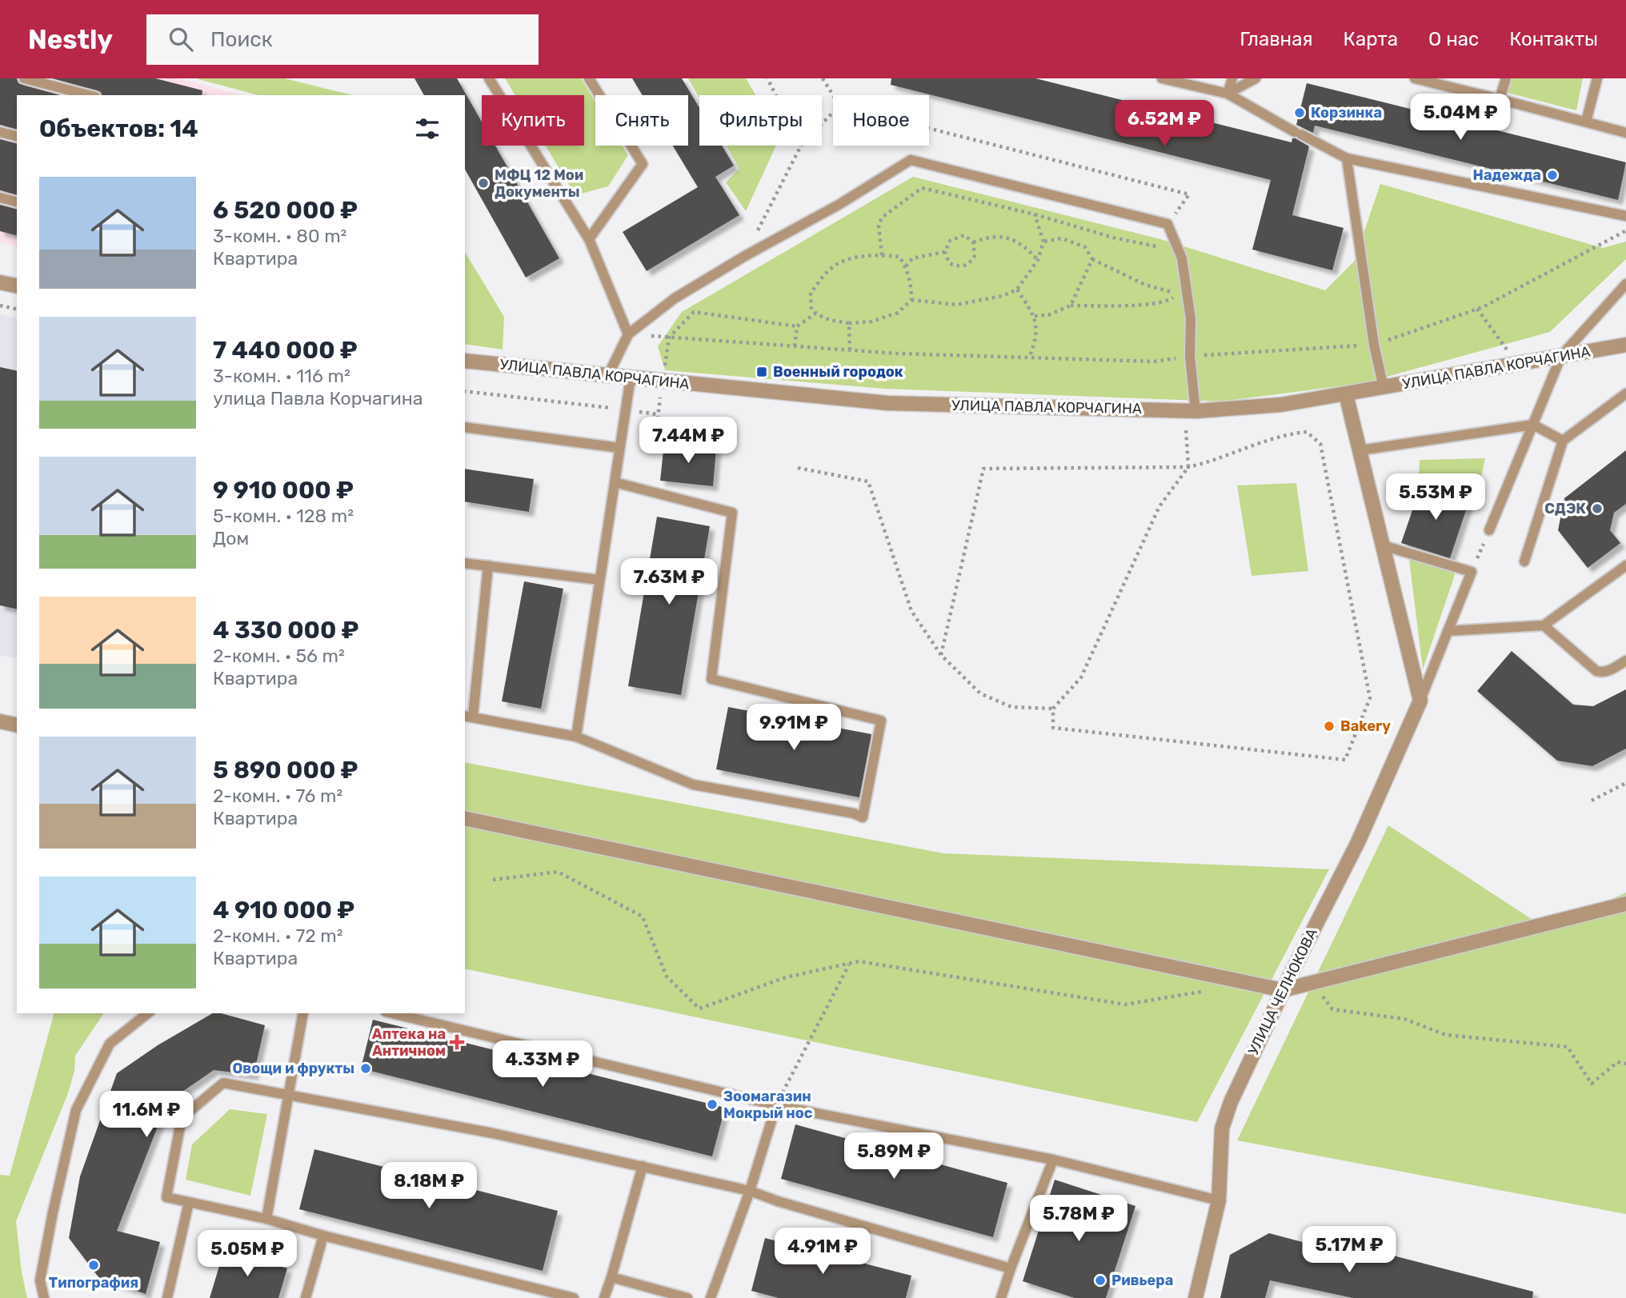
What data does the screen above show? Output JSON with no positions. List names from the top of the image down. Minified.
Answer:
{"streets":{"street":["УЛИЦА ПАВЛА КОРЧАГИНА","УЛИЦА ЧЕЛНОКОВА"]},"places":{"other":["Корзинка","Надежда","МФЦ 12 Мои Документы","СДЭК","Bakery","Овощи и фрукты","Зоомагазин Мокрый нос","Типография","Ривьера"],"transit":["Военный городок"],"health":["Аптека на Античном"]},"page":{"header":"Nestly","search":"Поиск","nav":["Главная","Карта","О нас","Контакты"],"price":["5.04M ₽","6.52M ₽","7.44M ₽","5.53M ₽","7.63M ₽","9.91M ₽","4.33M ₽","11.6M ₽","5.89M ₽","8.18M ₽","5.78M ₽","5.17M ₽","4.91M ₽","5.05M ₽"],"chip":["Купить","Снять","Фильтры","Новое"],"heading":"Объектов: 14","list":[{"name":"6 520 000 ₽","note":"3-комн. · 80 m² · Квартира"},{"name":"7 440 000 ₽","note":"3-комн. · 116 m² · улица Павла Корчагина"},{"name":"9 910 000 ₽","note":"5-комн. · 128 m² · Дом"},{"name":"4 330 000 ₽","note":"2-комн. · 56 m² · Квартира"},{"name":"5 890 000 ₽","note":"2-комн. · 76 m² · Квартира"},{"name":"4 910 000 ₽","note":"2-комн. · 72 m² · Квартира"}]}}
